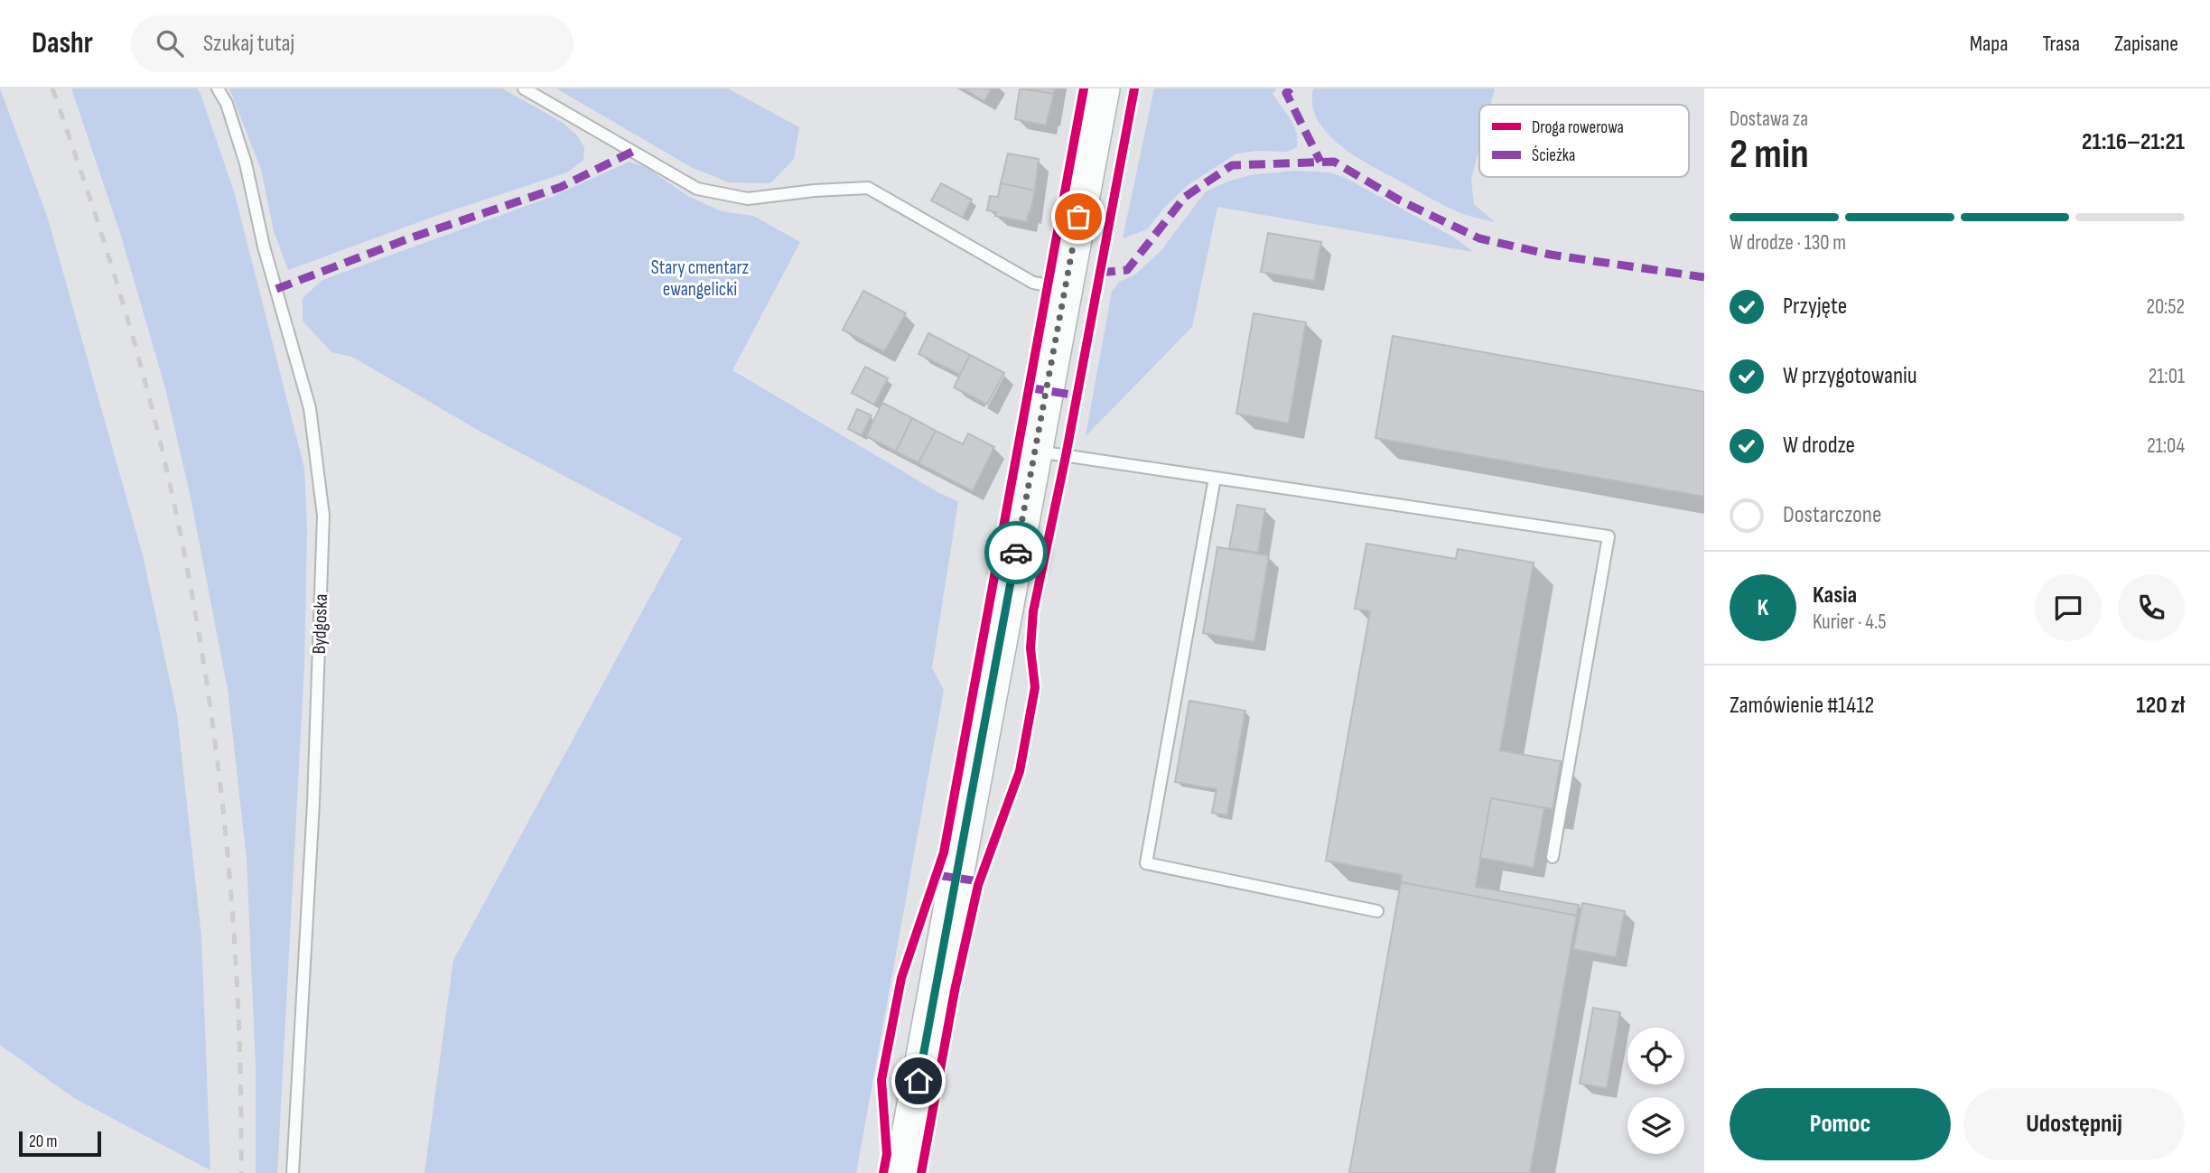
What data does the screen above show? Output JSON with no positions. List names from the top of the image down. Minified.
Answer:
{"streets":{"lane":["Bydgoska"]},"parks":["Stary cmentarz ewangelicki"],"legend":["Droga rowerowa","Ścieżka"],"scale_bar":"20 m","page":{"header":"Dashr","search":"Szukaj tutaj","nav":["Mapa","Trasa","Zapisane"],"heading":["2 min","Dostawa za","21:16–21:21"],"panel":["Kasia","Kurier · 4.5","Zamówienie #1412","120 zł"],"bar":"W drodze · 130 m","list":[["Przyjęte","20:52"],["W przygotowaniu","21:01"],["W drodze","21:04"],"Dostarczone"],"round":"K","buttons":["Pomoc","Udostępnij"],"scale":"20 m"}}
